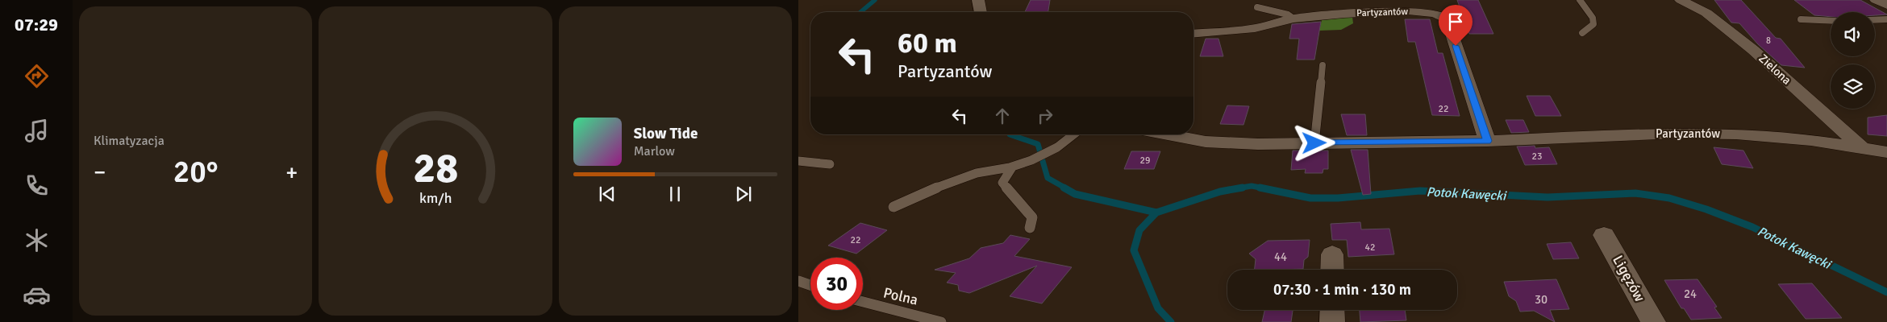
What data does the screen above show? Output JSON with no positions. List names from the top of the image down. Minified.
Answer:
{"streets":{"street":["Partyzantów","Zielona","Ligęzów"],"lane":["Polna"]},"crossings":[["Partyzantów","Zielona"]],"water":["Potok Kawęcki"],"house_numbers":["8","22","23","29","22","42","44","24","30"],"page":{"tabs":"07:29","tile":"Klimatyzacja","turn":["60 m","Partyzantów"],"song":["Slow Tide","Marlow"],"heat":["−","20°","+"],"limit":"30","trip":"07:30 · 1 min · 130 m","gauge":["28","km/h"]}}
